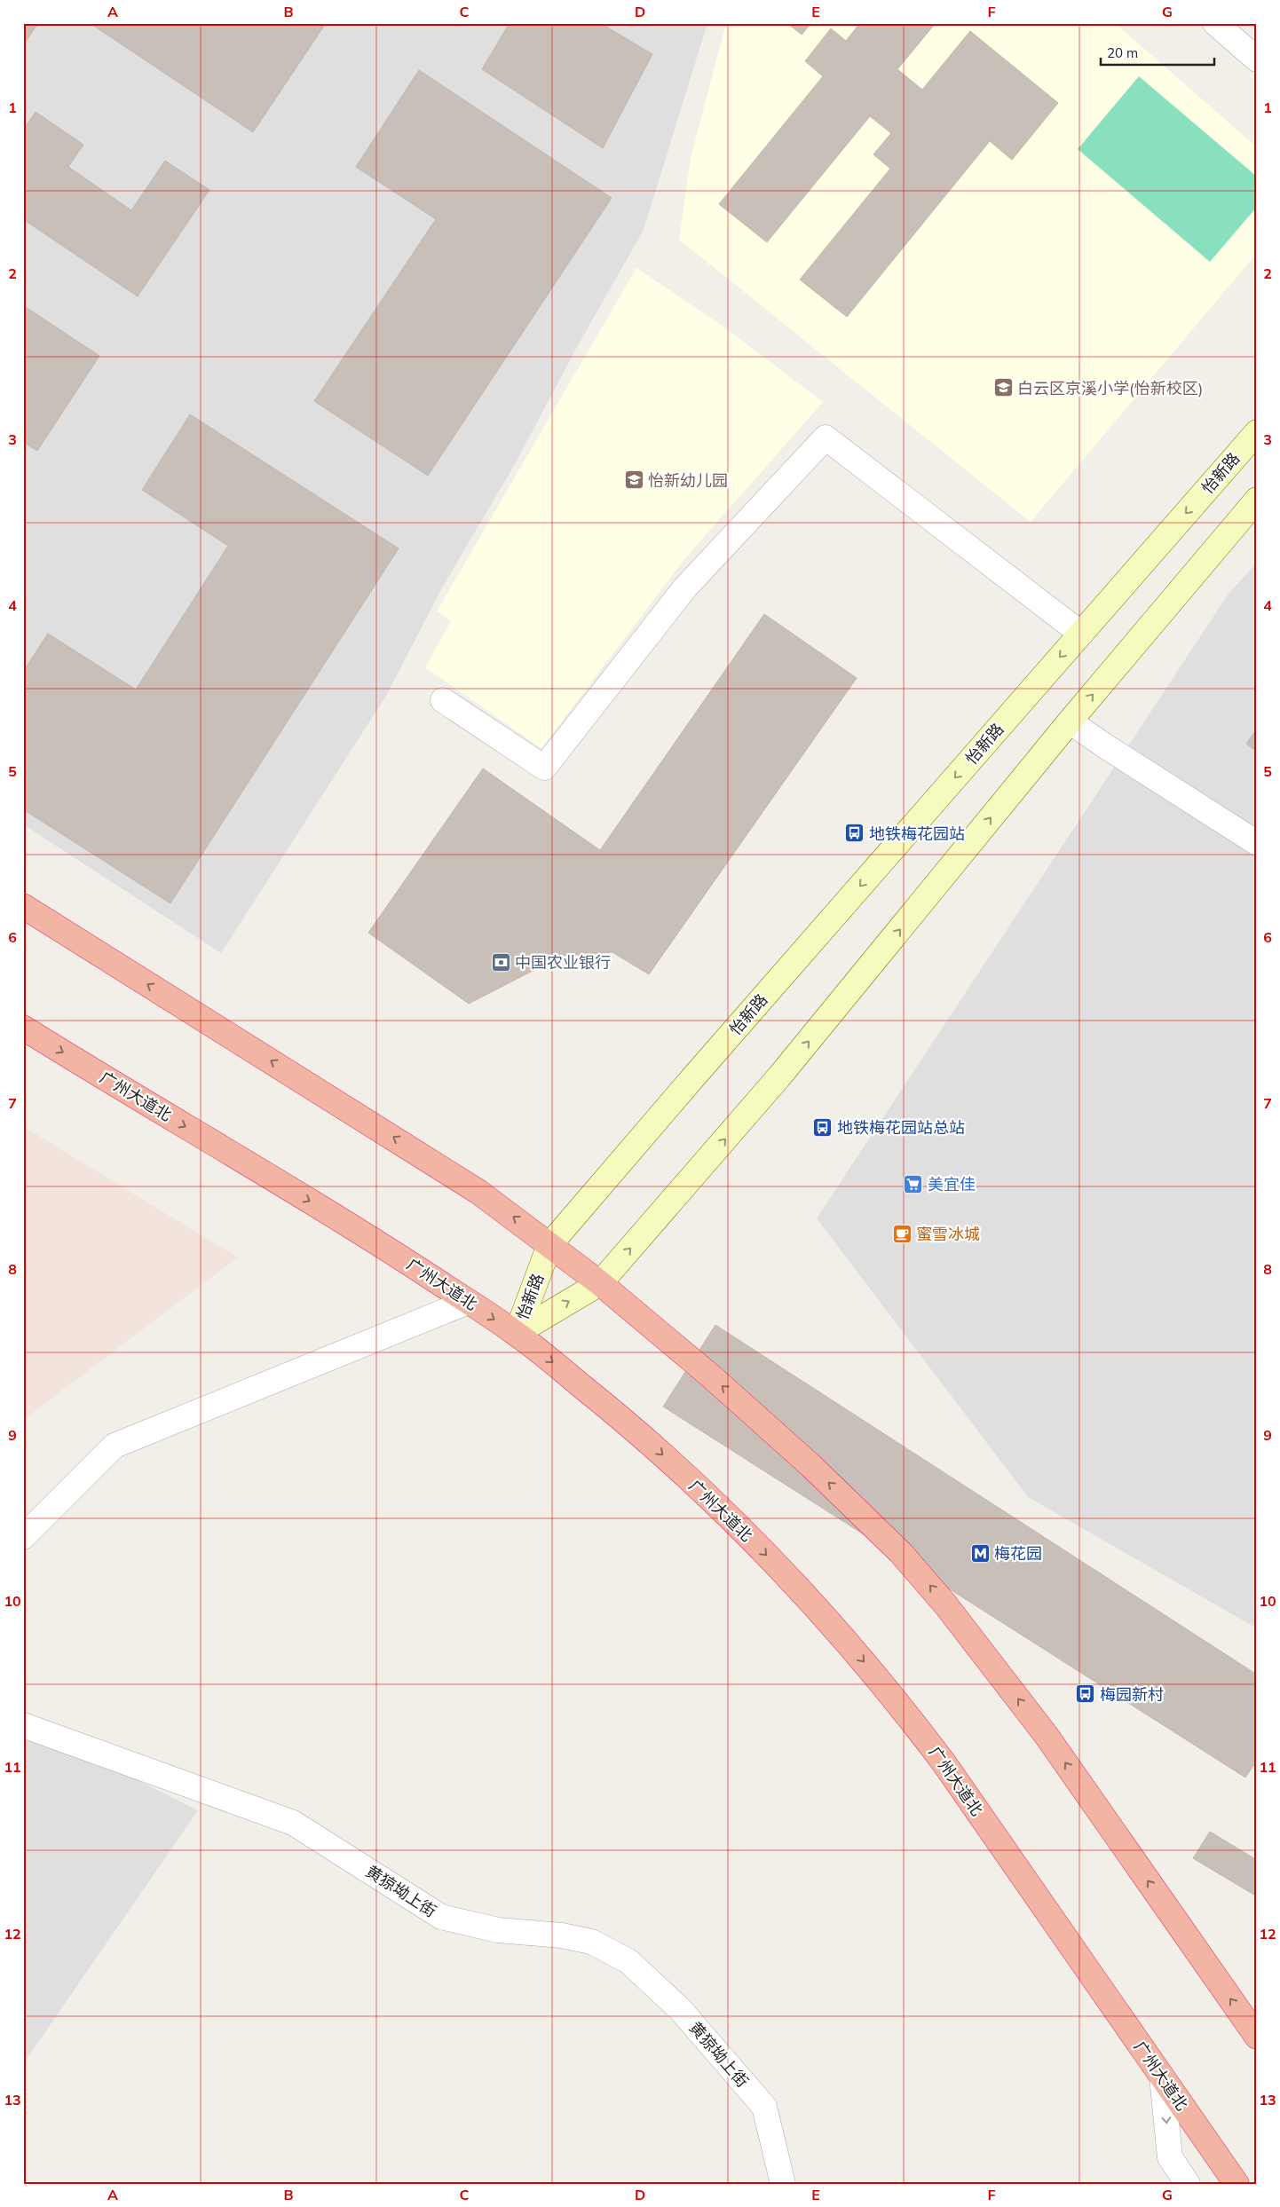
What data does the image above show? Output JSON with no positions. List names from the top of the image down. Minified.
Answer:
{"streets":{"highway":["广州大道北"],"main road":["怡新路"],"street":["黄猄坳上街"]},"crossings":[["怡新路","广州大道北"]],"places":{"school or university":["白云区京溪小学(怡新校区)","怡新幼儿园"],"bus stop":["地铁梅花园站","地铁梅花园站总站","梅园新村"],"bank":["中国农业银行"],"supermarket":["美宜佳"],"cafe":["蜜雪冰城"],"metro station":["梅花园"]},"scale_bar":"20 m","grid":{"columns":["A","B","C","D","E","F","G"],"rows":["1","2","3","4","5","6","7","8","9","10","11","12","13"]}}
